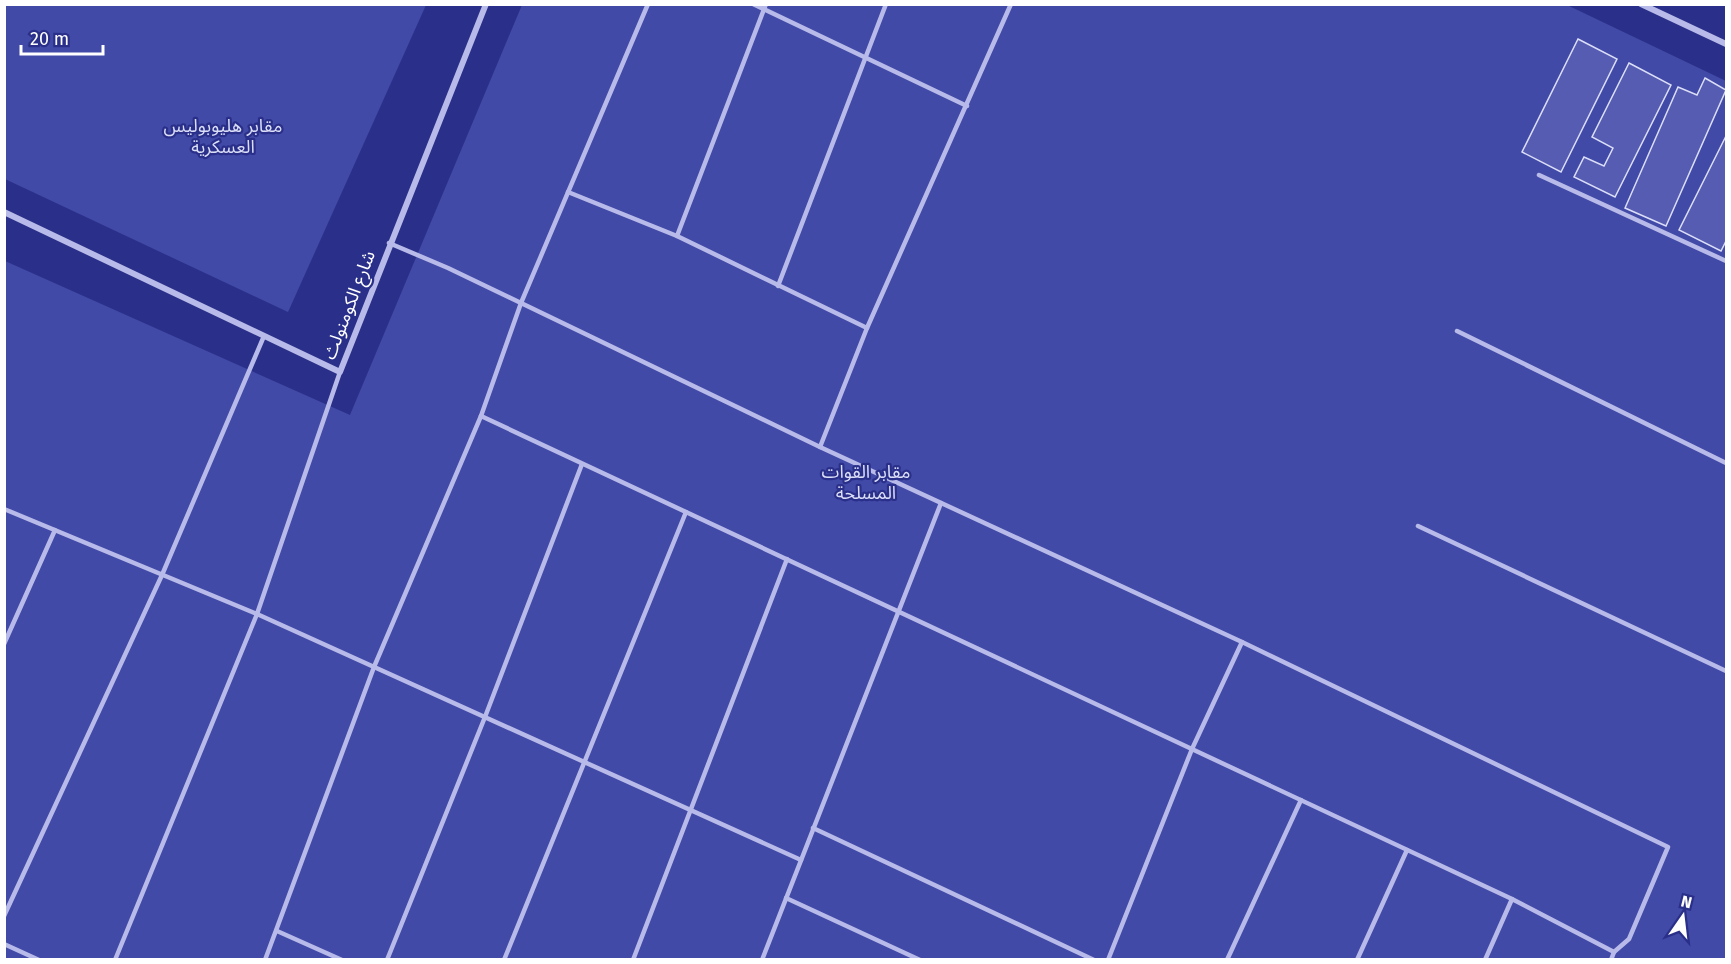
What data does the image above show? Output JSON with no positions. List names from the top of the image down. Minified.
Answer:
{"streets":{"street":["شارع الكومنولث"]},"parks":["مقابر هليوبوليس العسكرية","مقابر القوات المسلحة"],"scale_bar":"20 m","north":"top"}
